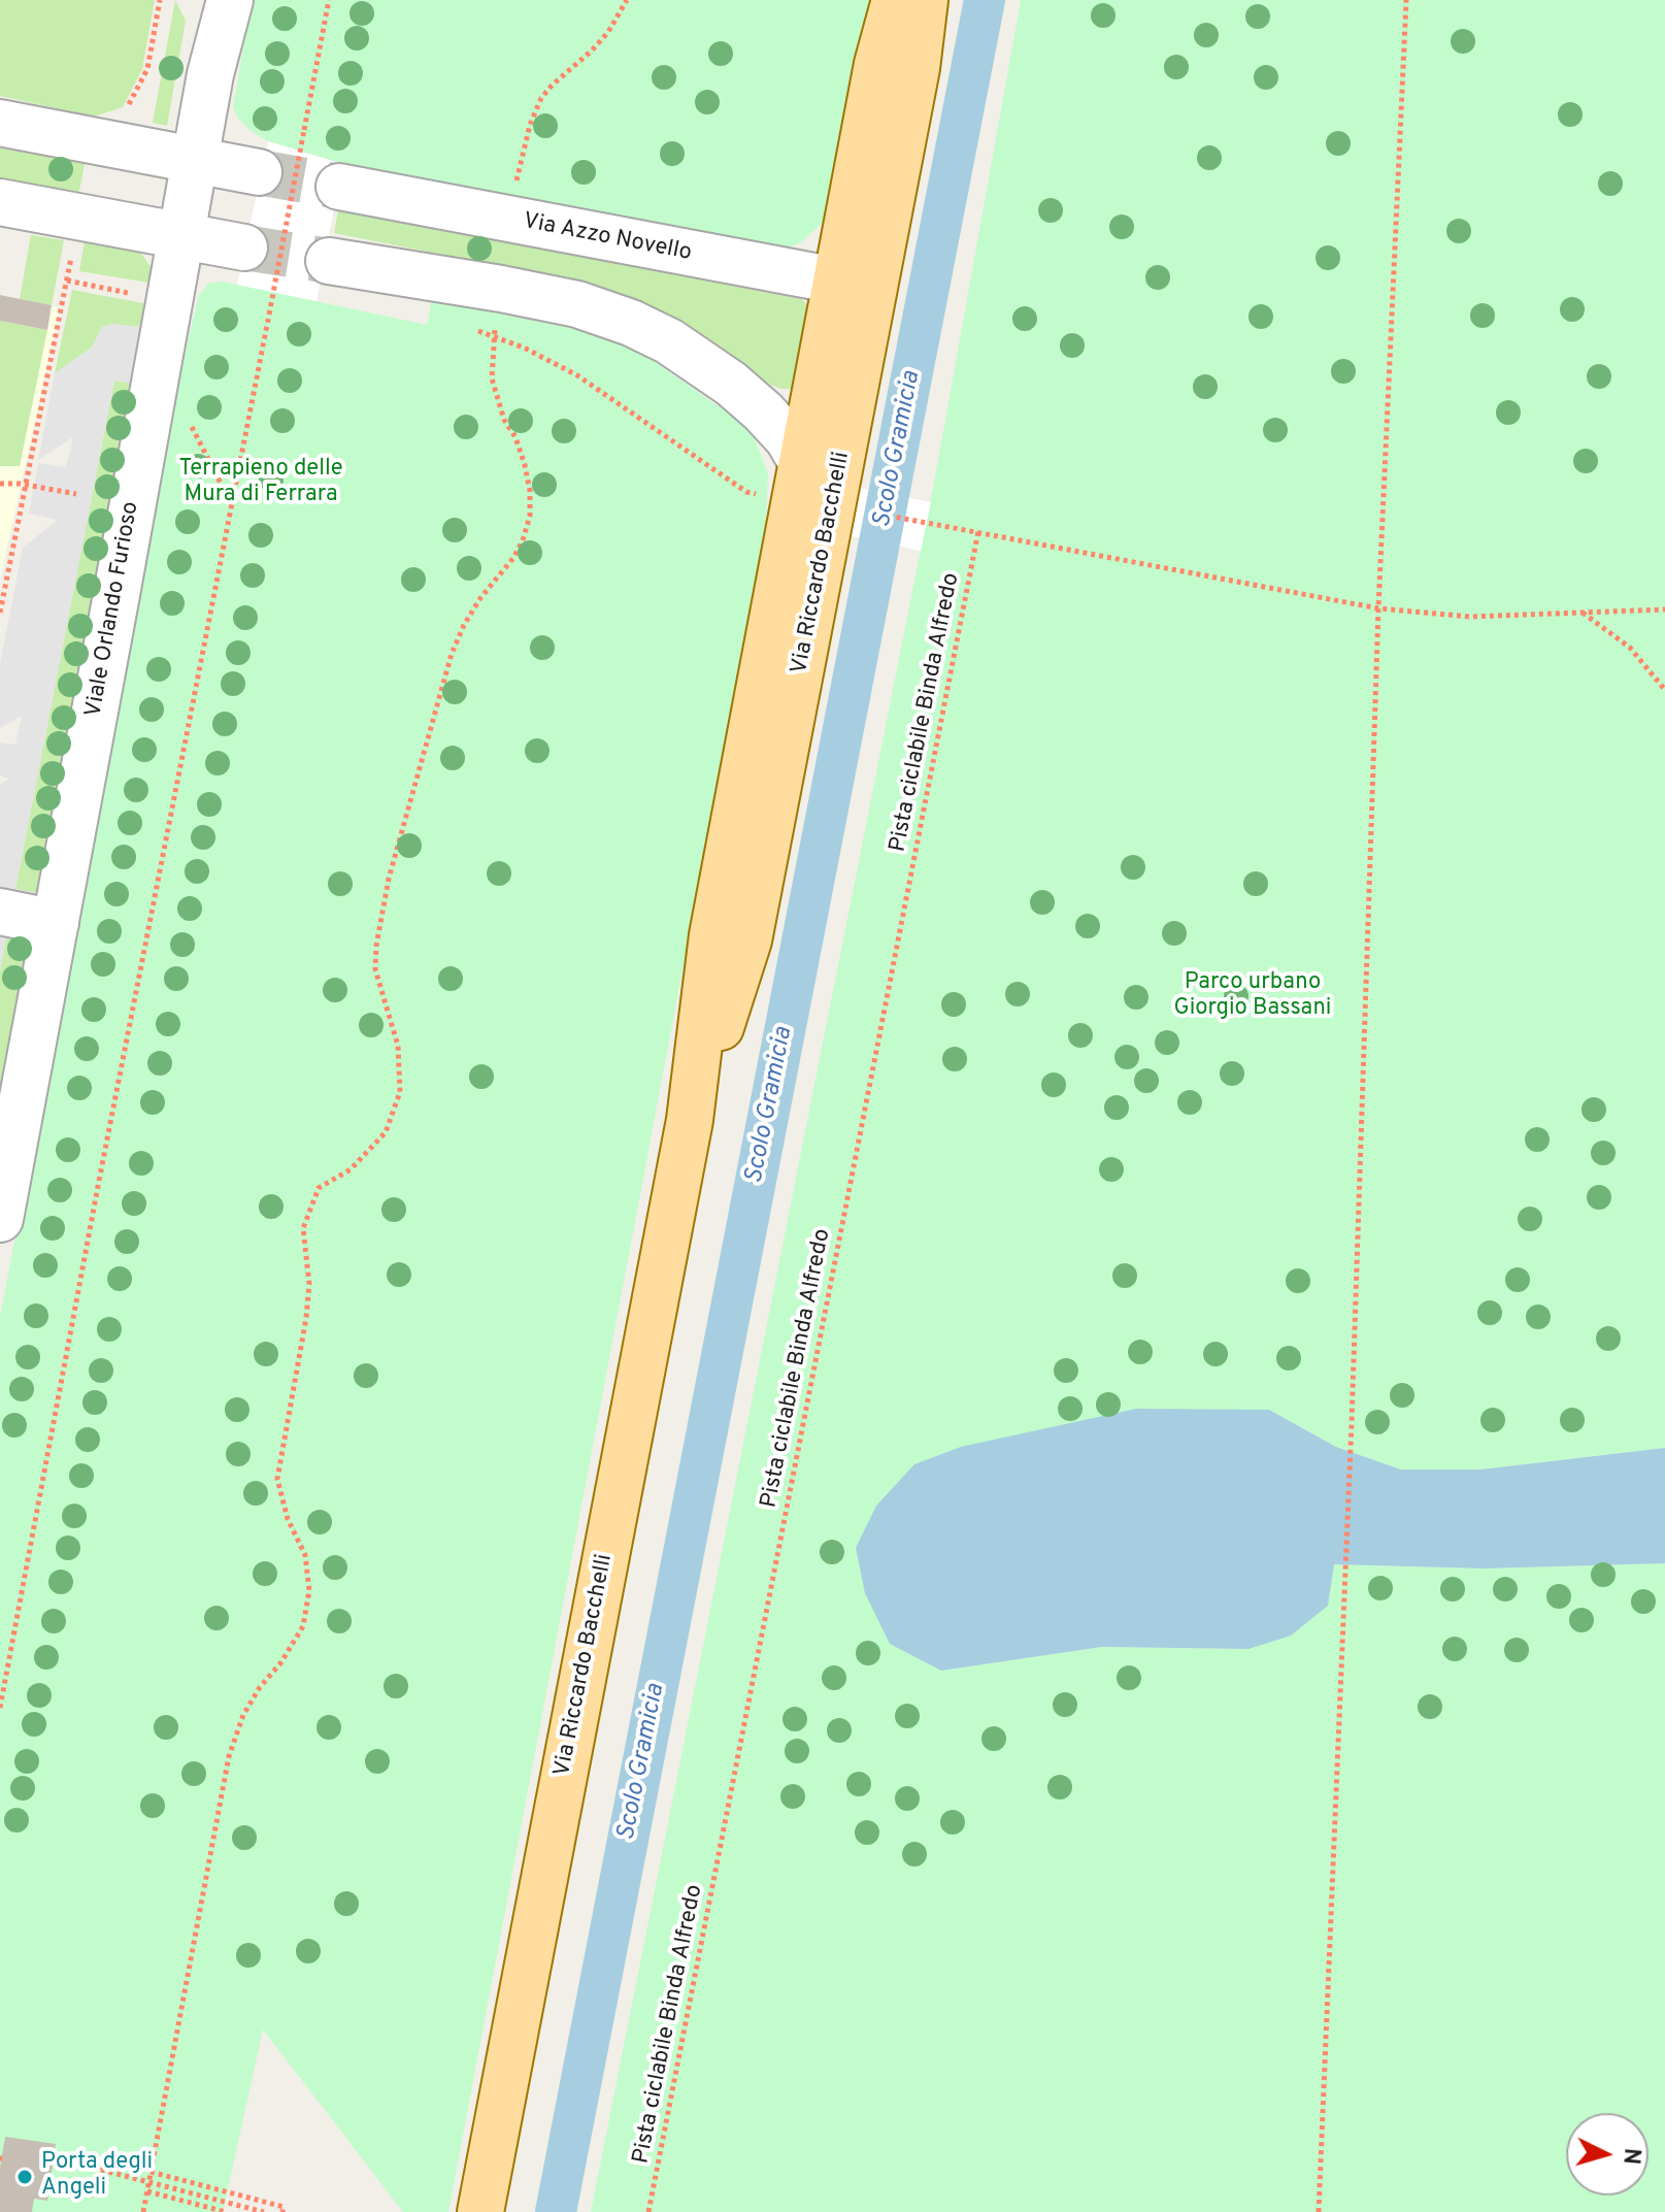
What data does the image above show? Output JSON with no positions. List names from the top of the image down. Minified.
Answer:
{"streets":{"main road":["Via Riccardo Bacchelli"],"street":["Via Azzo Novello","Viale Orlando Furioso"],"path":["Pista ciclabile Binda Alfredo"]},"crossings":[["Via Azzo Novello","Via Riccardo Bacchelli"]],"water":["Scolo Gramicia"],"parks":["Terrapieno delle Mura di Ferrara","Parco urbano Giorgio Bassani"],"places":["Porta degli Angeli"],"north":"right"}
